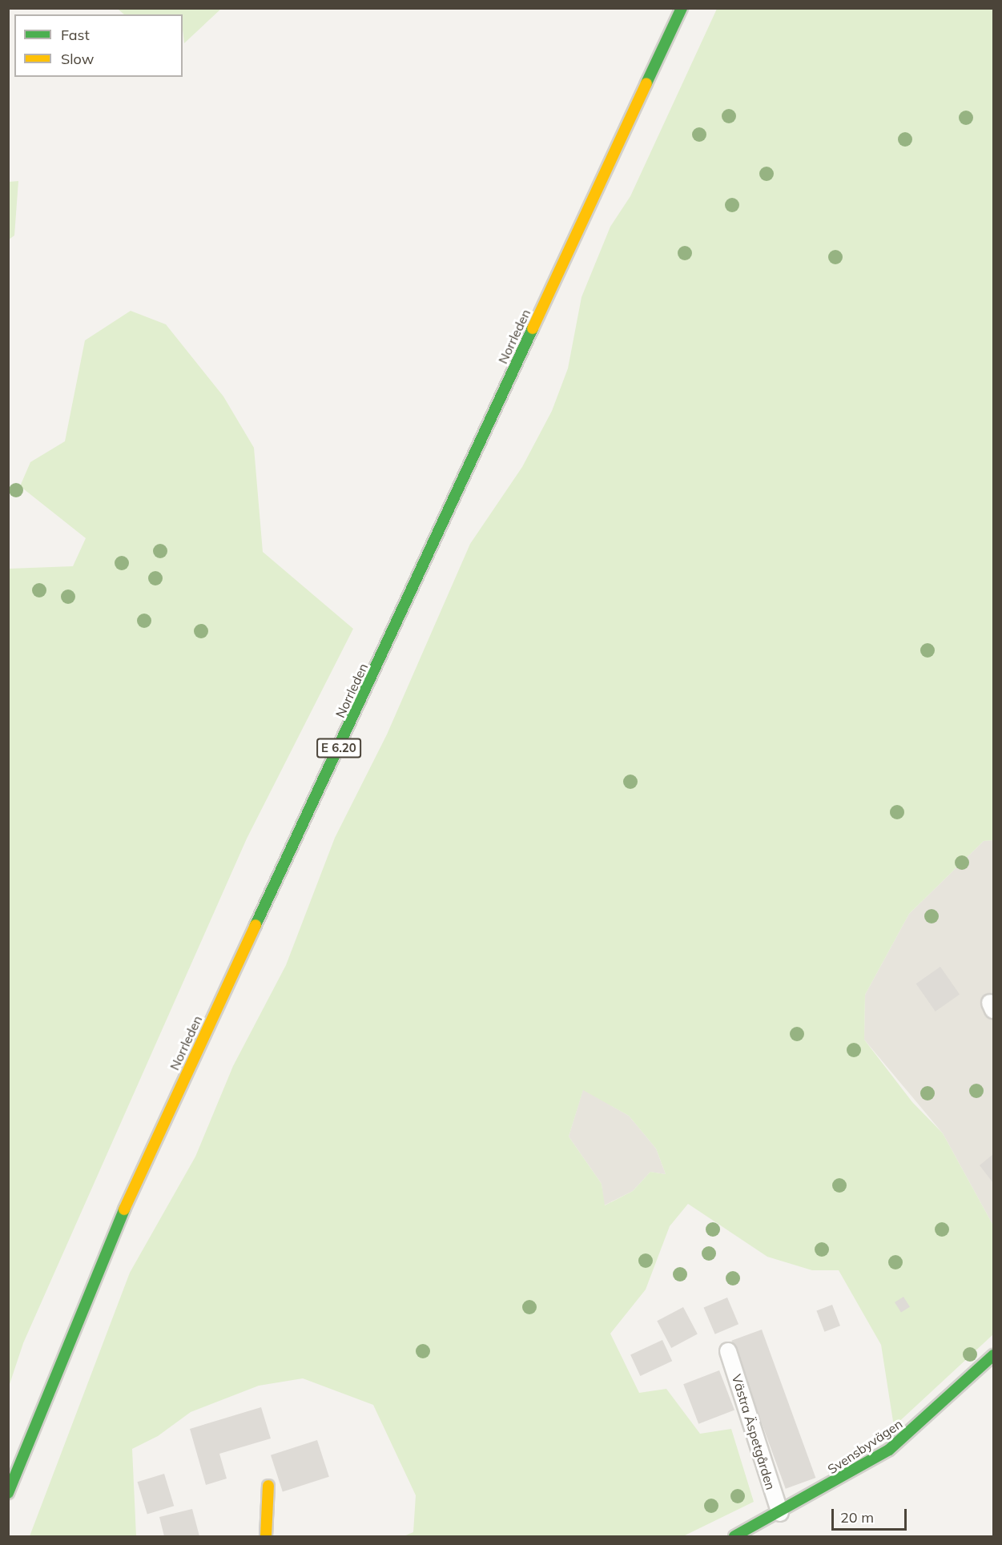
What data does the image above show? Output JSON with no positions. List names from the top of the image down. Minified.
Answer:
{"streets":{"main road":["Norrleden","E 6.20","Svensbyvägen"],"lane":["Västra Äspetgården"]},"crossings":[["Västra Äspetgården","Svensbyvägen"]],"legend":["Fast","Slow"],"scale_bar":"20 m"}
